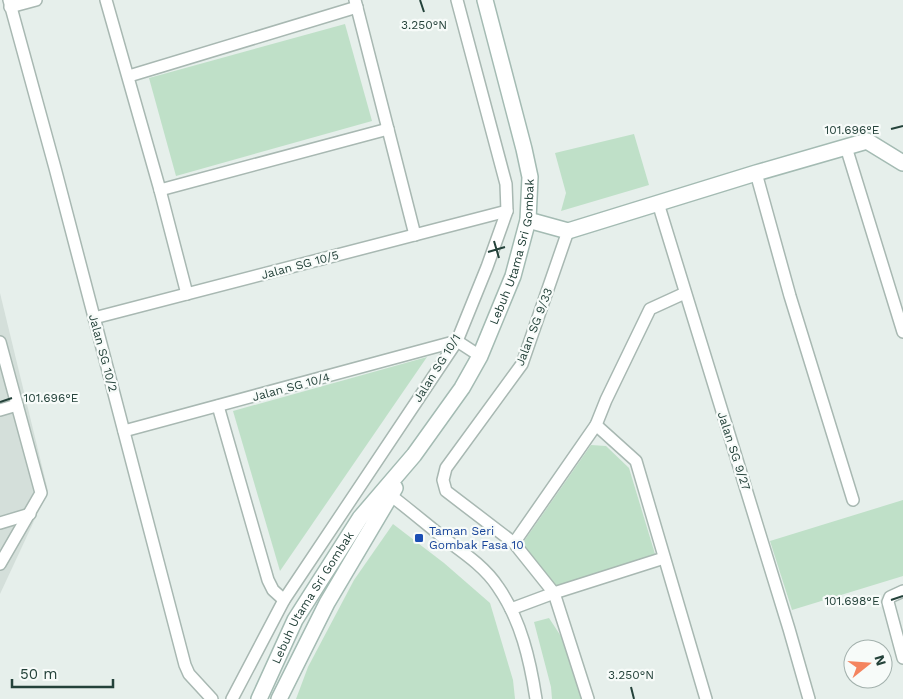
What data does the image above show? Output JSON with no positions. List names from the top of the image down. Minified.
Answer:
{"streets":{"street":["Lebuh Utama Sri Gombak","Jalan SG 10/5","Jalan SG 9/33","Jalan SG 10/2","Jalan SG 10/1","Jalan SG 10/4","Jalan SG 9/27"]},"crossings":[["Jalan SG 10/5","Jalan SG 10/2"],["Jalan SG 10/5","Jalan SG 10/1"],["Jalan SG 10/2","Jalan SG 10/4"],["Jalan SG 10/1","Jalan SG 10/4"]],"places":{"transit":["Taman Seri Gombak Fasa 10"]},"scale_bar":"50 m","north":"right","coordinates":["3.250°N","101.696°E","101.698°E"]}
